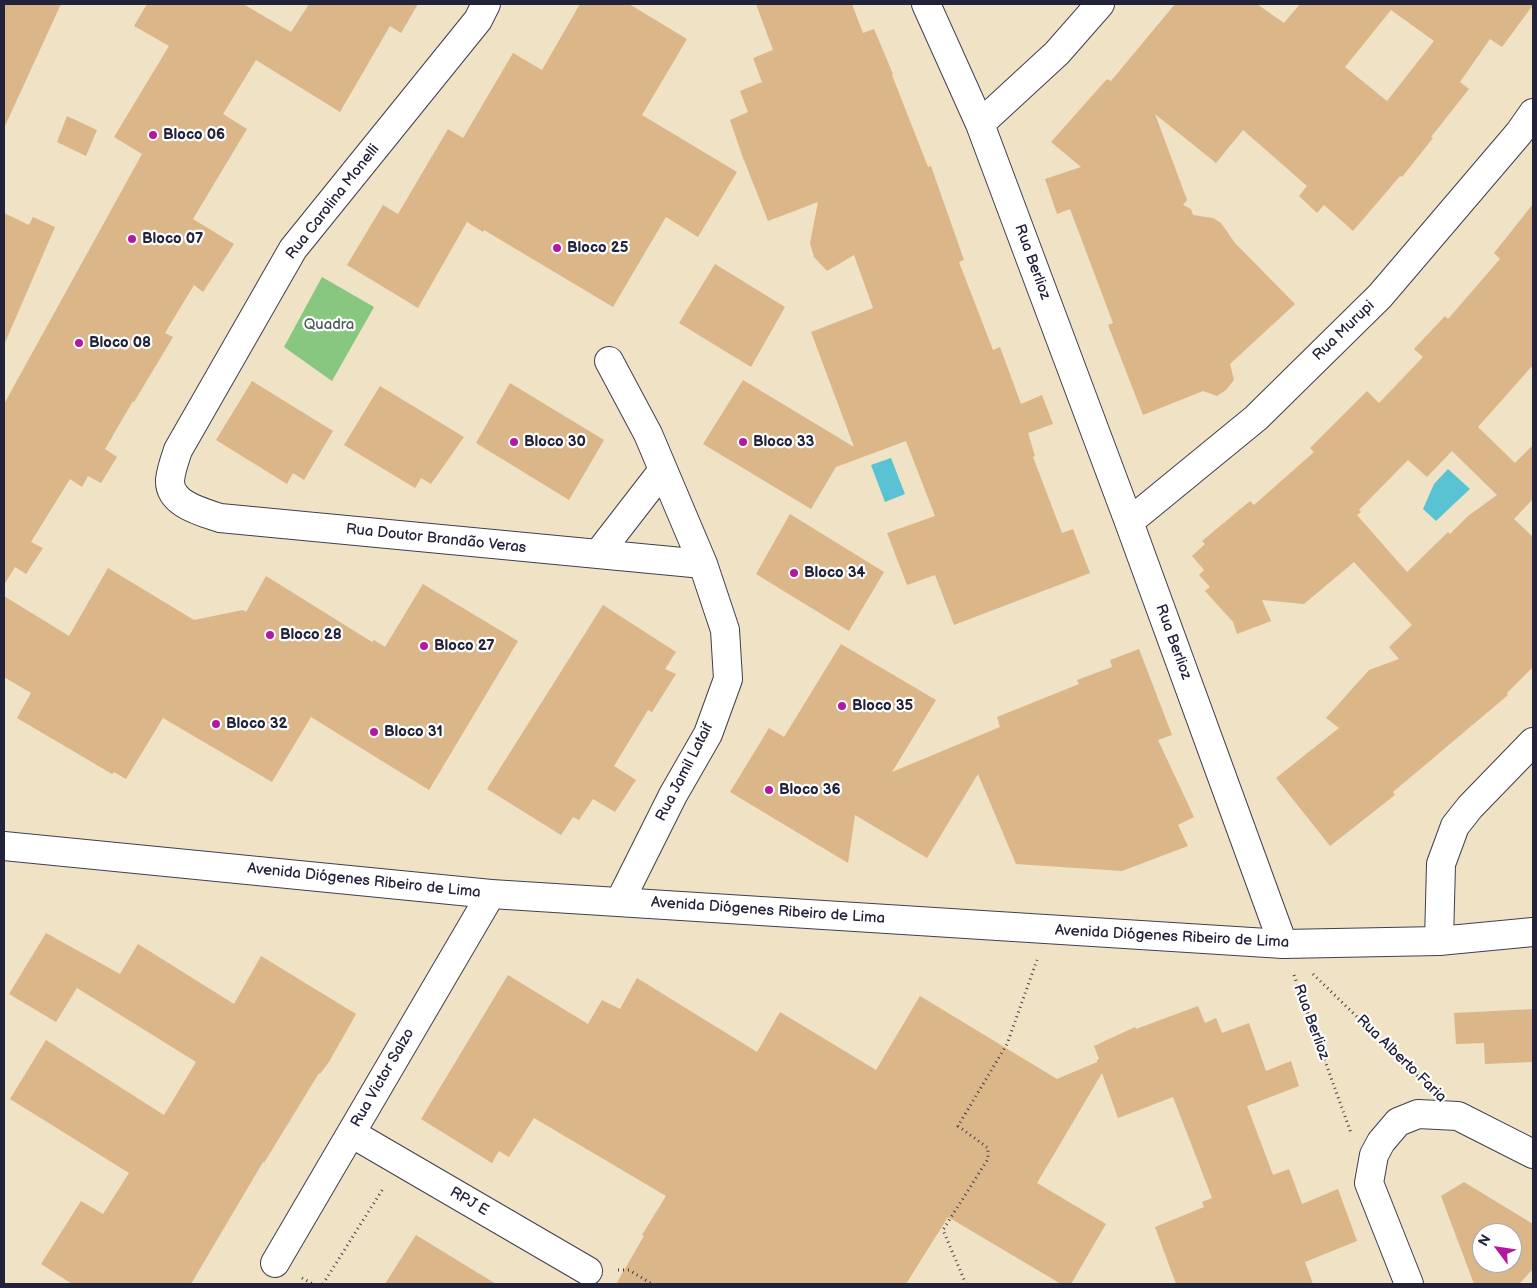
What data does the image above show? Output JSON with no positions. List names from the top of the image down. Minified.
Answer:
{"streets":{"street":["Rua Carolina Monelli","Rua Berlioz","Rua Murupi","Rua Doutor Brandão Veras","Rua Jamil Lataif","Avenida Diógenes Ribeiro de Lima","Rua Alberto Faria","Rua Victor Salzo","RPJ E"]},"crossings":[["Rua Carolina Monelli","Rua Doutor Brandão Veras"],["Rua Berlioz","Rua Murupi"],["Rua Berlioz","Avenida Diógenes Ribeiro de Lima"],["Rua Berlioz","Rua Alberto Faria"],["Rua Doutor Brandão Veras","Rua Jamil Lataif"],["Rua Jamil Lataif","Avenida Diógenes Ribeiro de Lima"],["Avenida Diógenes Ribeiro de Lima","Rua Alberto Faria"],["Avenida Diógenes Ribeiro de Lima","Rua Victor Salzo"],["Rua Victor Salzo","RPJ E"]],"parks":["Quadra"],"places":["Bloco 06","Bloco 07","Bloco 25","Bloco 08","Bloco 30","Bloco 33","Bloco 34","Bloco 28","Bloco 27","Bloco 35","Bloco 32","Bloco 31","Bloco 36"],"north":"top left"}
